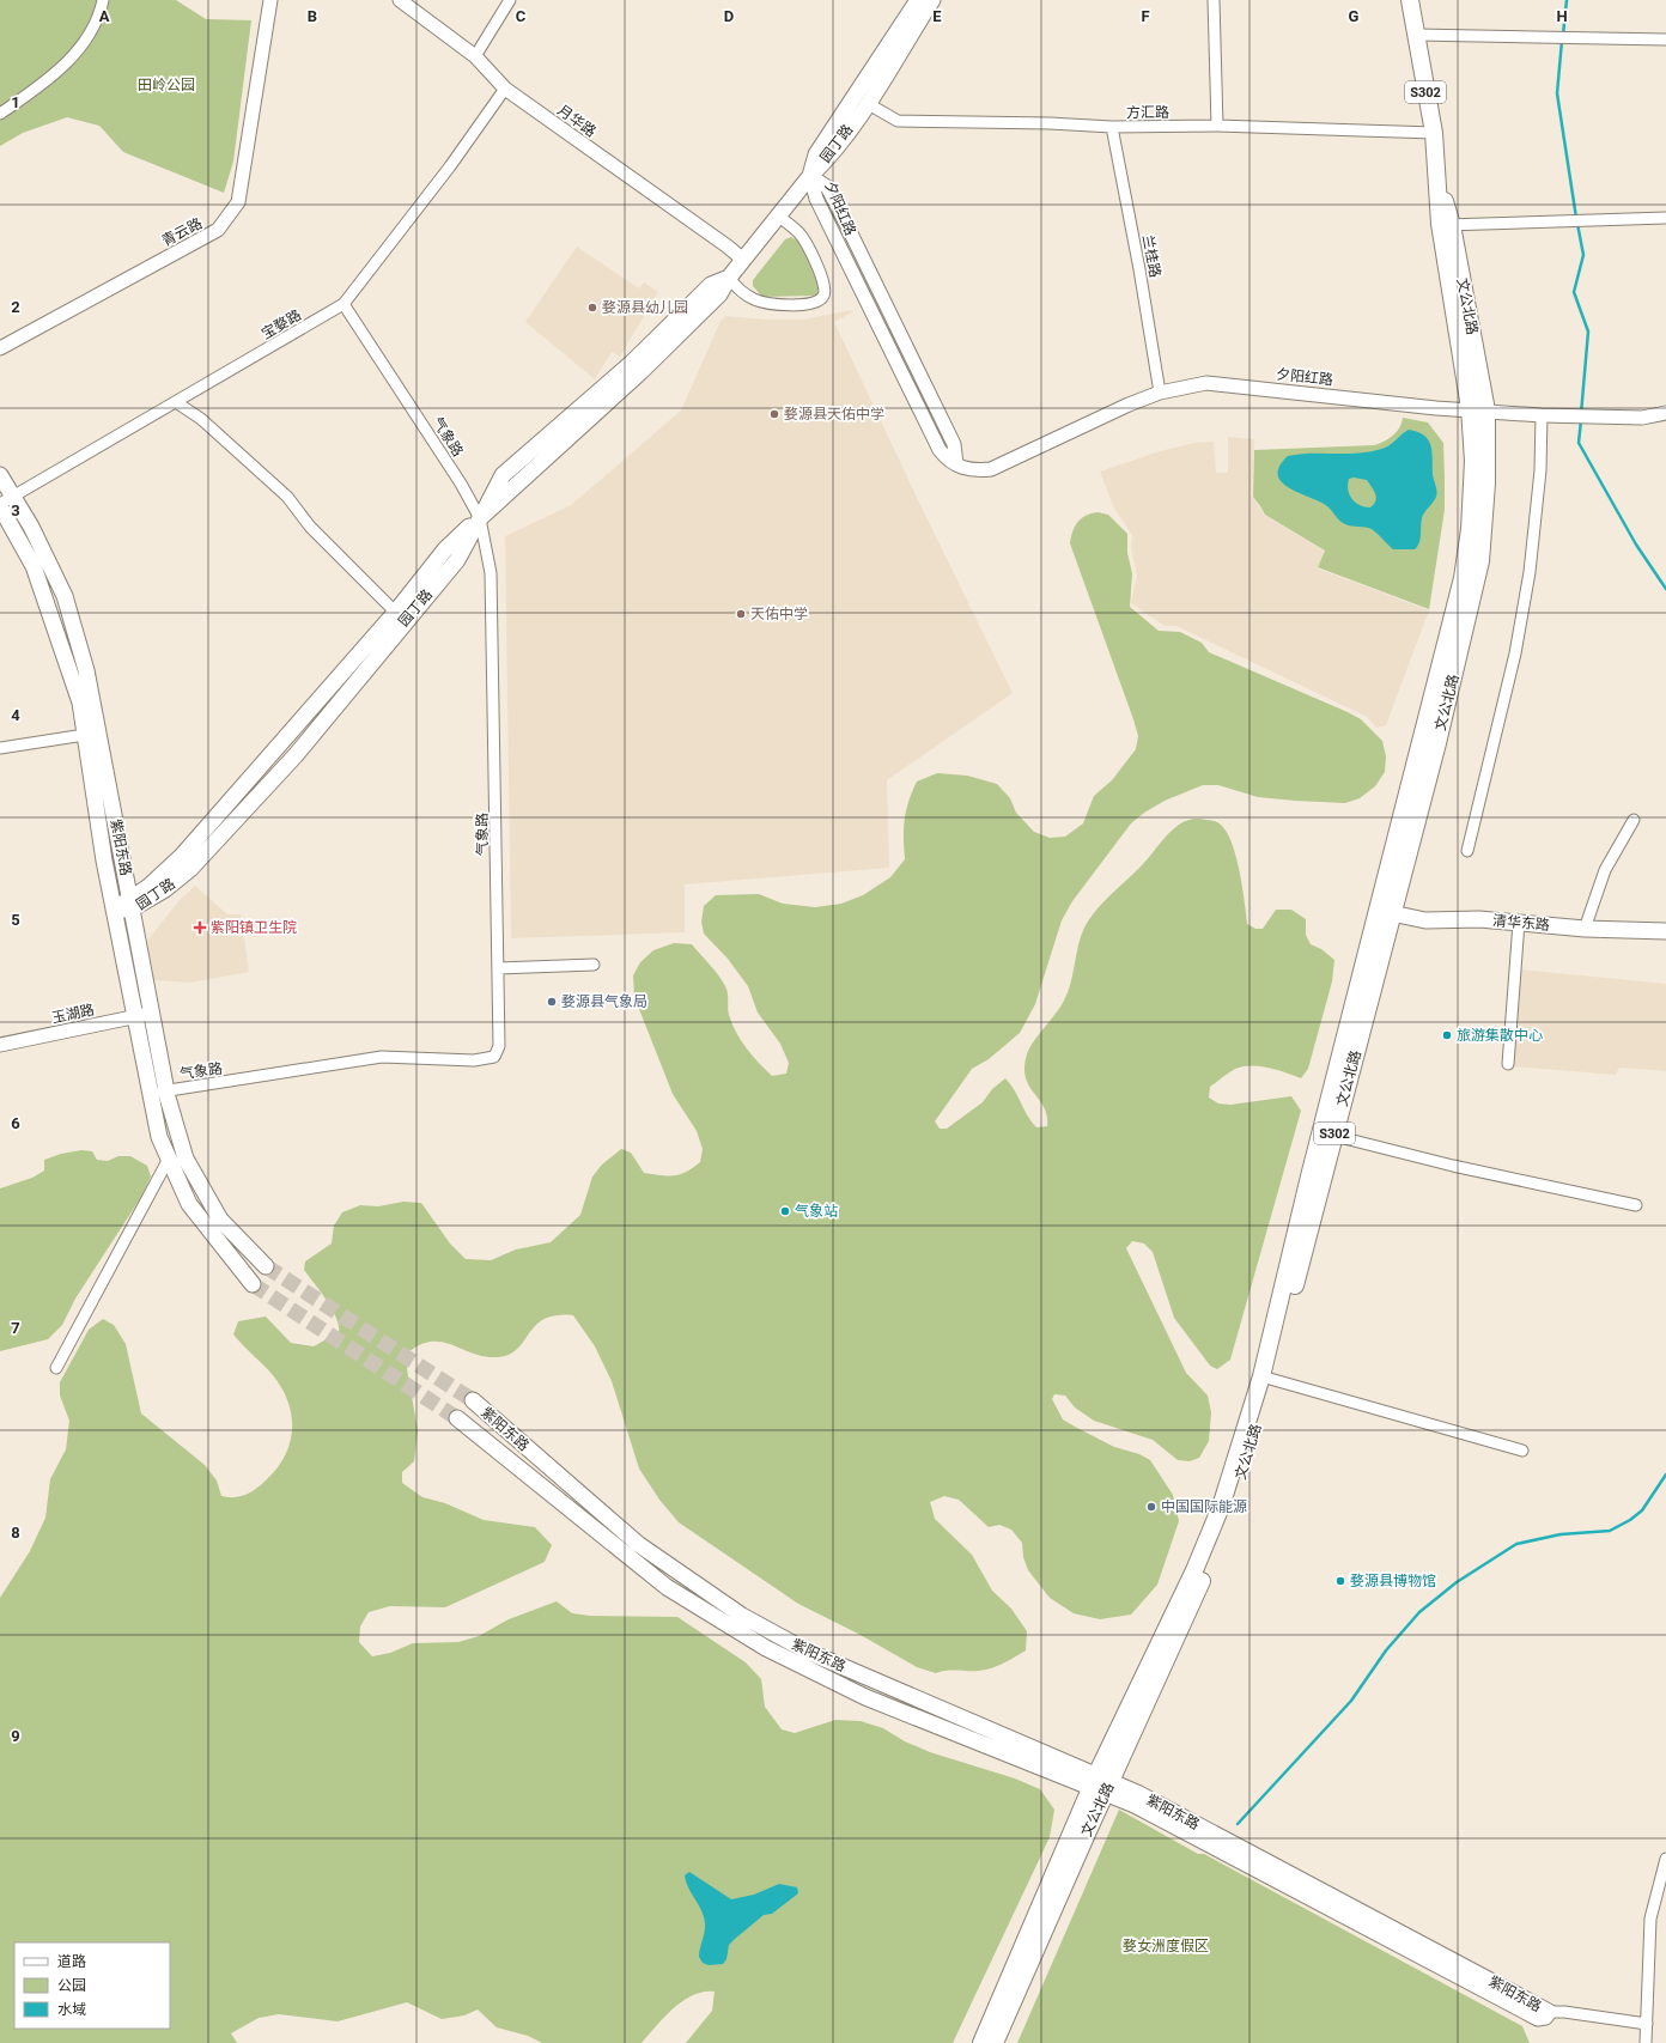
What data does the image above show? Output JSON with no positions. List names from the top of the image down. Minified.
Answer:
{"streets":{"main road":["S302","园丁路","文公北路","紫阳东路","清华东路"],"street":["方汇路","月华路","夕阳红路","青云路","兰桂路","宝婺路","气象路","玉湖路"]},"crossings":[["方汇路","园丁路"],["方汇路","兰桂路"],["方汇路","文公北路"],["月华路","园丁路"],["月华路","宝婺路"],["园丁路","夕阳红路"],["园丁路","气象路"],["园丁路","紫阳东路"],["夕阳红路","兰桂路"],["夕阳红路","文公北路"],["文公北路","紫阳东路"],["文公北路","清华东路"],["宝婺路","气象路"],["宝婺路","紫阳东路"],["气象路","紫阳东路"],["紫阳东路","玉湖路"]],"parks":["田岭公园","婺女洲度假区"],"places":{"other":["婺源县幼儿园","婺源县天佑中学","天佑中学","婺源县气象局","旅游集散中心","气象站","中国国际能源","婺源县博物馆"],"health":["紫阳镇卫生院"]},"legend":["道路","公园","水域"],"grid":{"columns":["A","B","C","D","E","F","G","H"],"rows":["1","2","3","4","5","6","7","8","9"]}}
